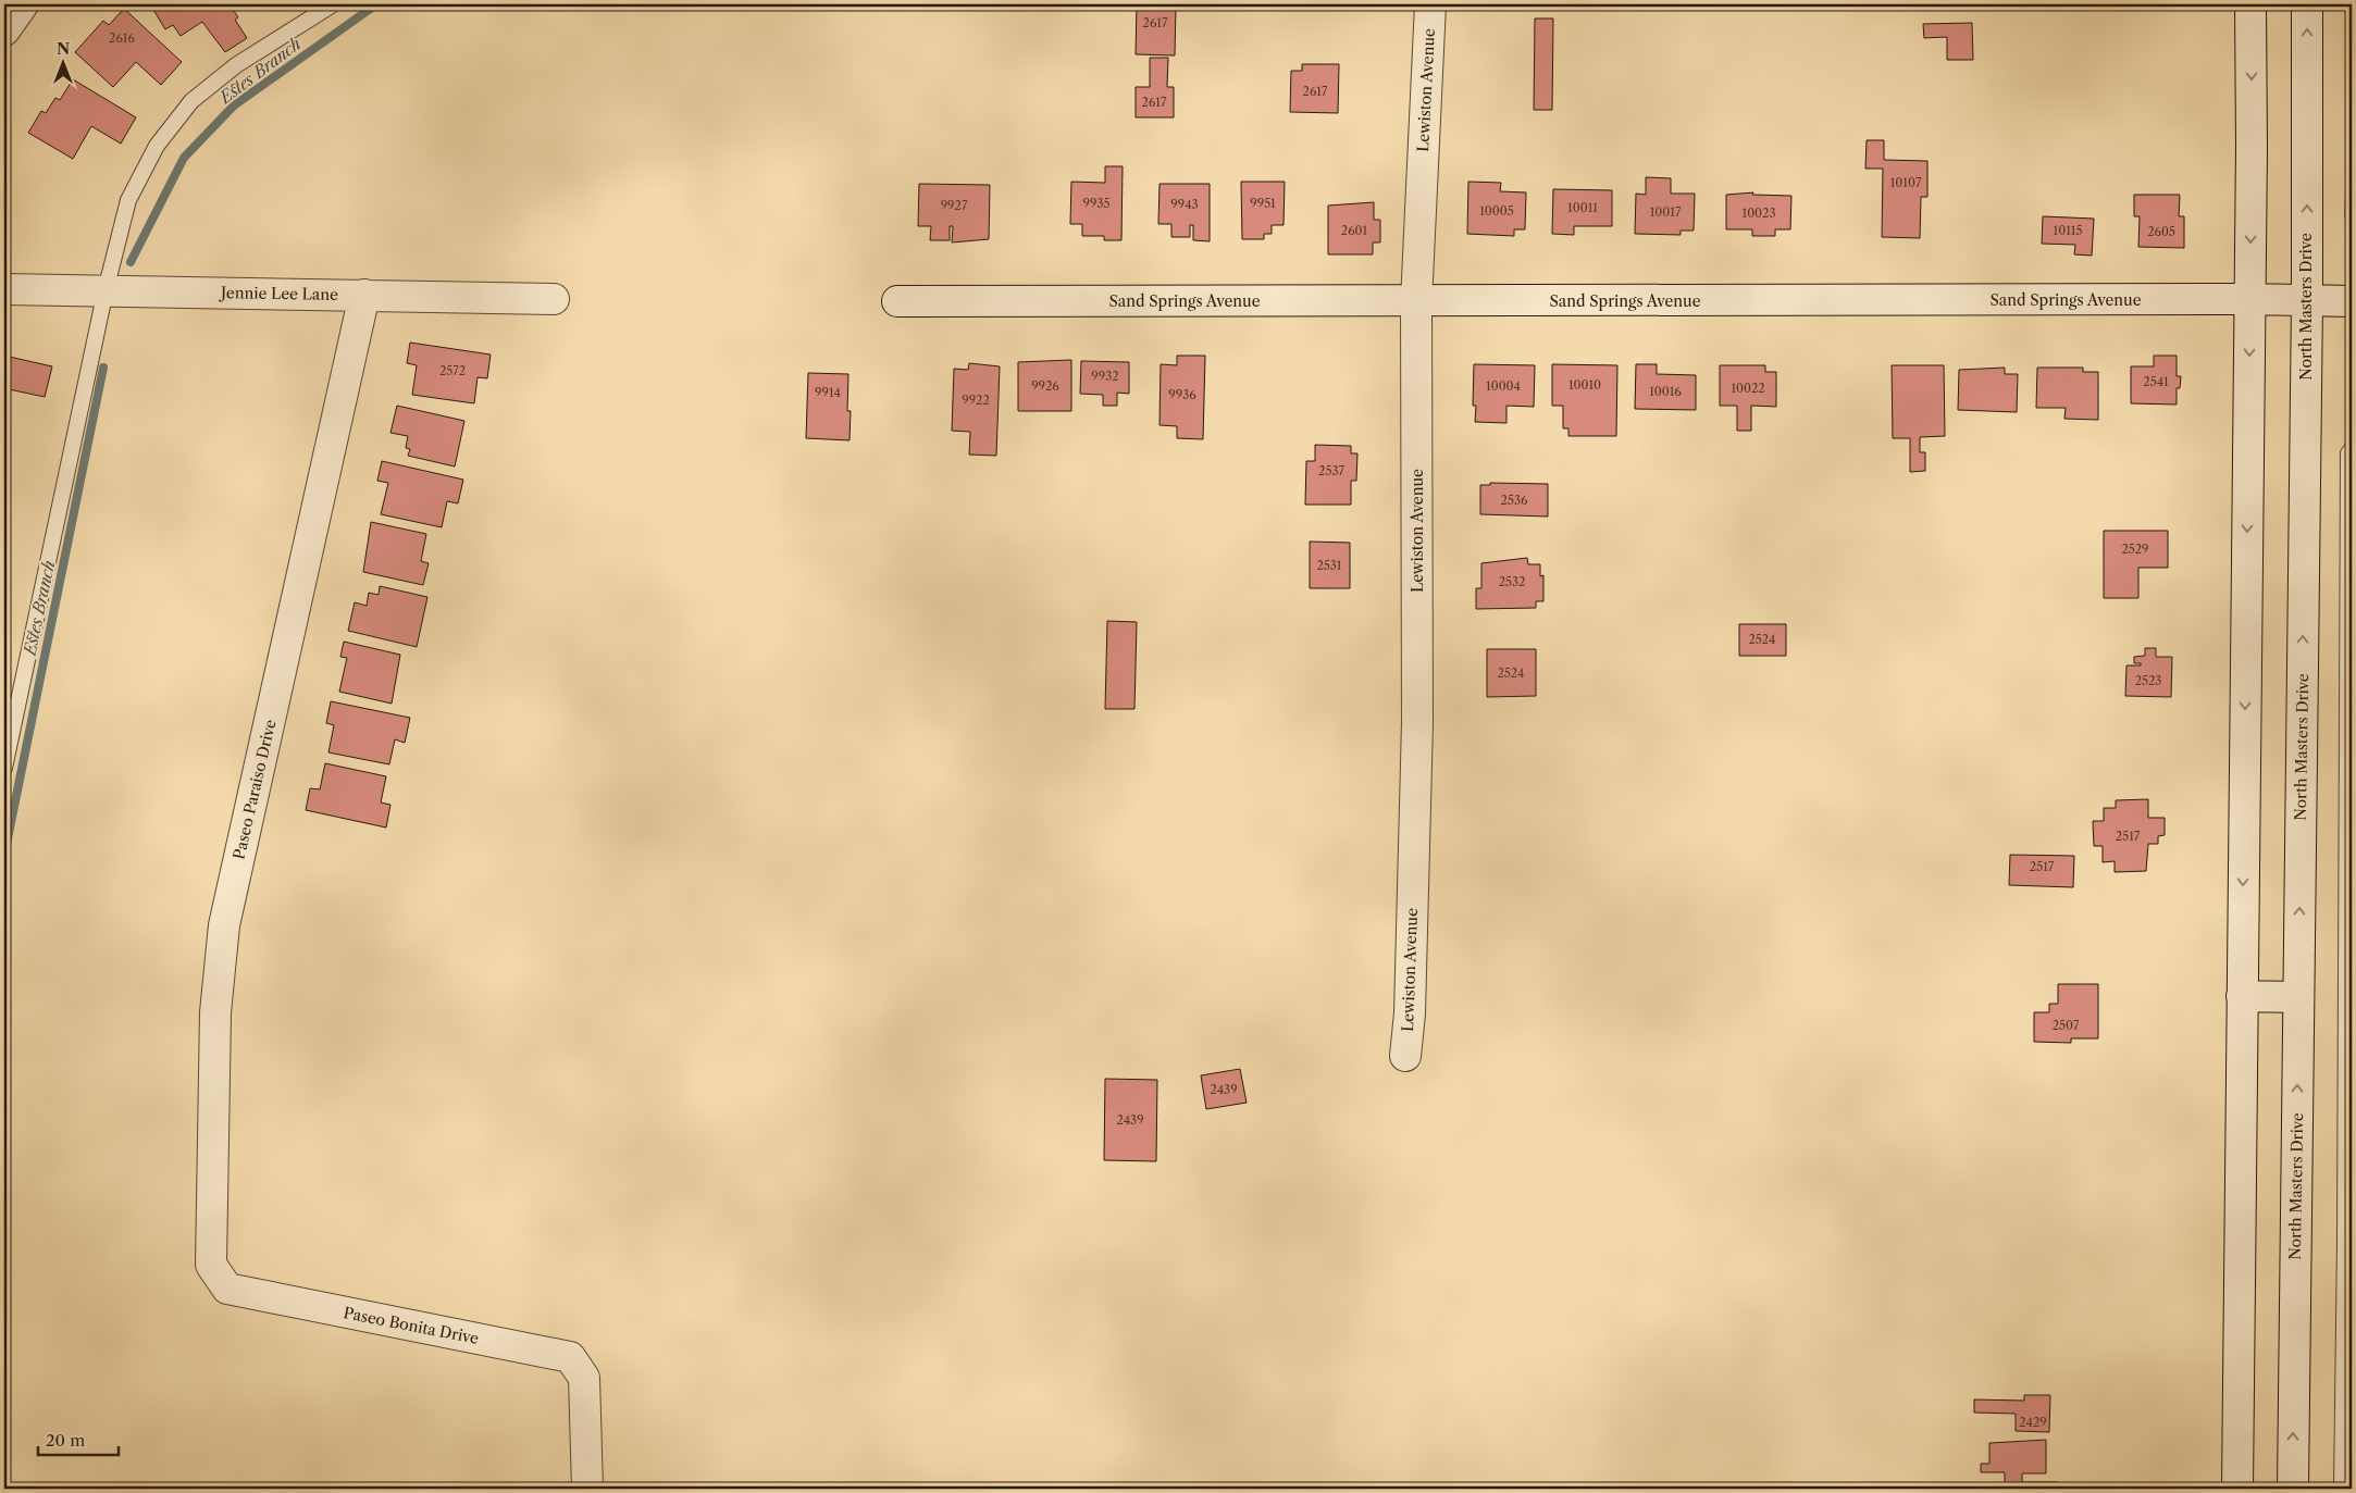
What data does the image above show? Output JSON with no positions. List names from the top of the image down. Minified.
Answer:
{"streets":{"street":["Lewiston Avenue","Jennie Lee Lane","Sand Springs Avenue","North Masters Drive","Paseo Paraiso Drive","Paseo Bonita Drive"]},"crossings":[["Lewiston Avenue","Sand Springs Avenue"],["Jennie Lee Lane","Paseo Paraiso Drive"],["Sand Springs Avenue","North Masters Drive"],["Paseo Paraiso Drive","Paseo Bonita Drive"]],"water":["Estes Branch"],"house_numbers":["2617","2616","2617","2617","10107","9935","9951","9943","9927","10011","10005","10017","10023","2601","10115","2605","2572","9932","2541","10010","9926","10004","10022","10016","9914","9936","9922","2537","2536","2529","2531","2532","2524","2524","2523","2517","2517","2507","2439","2439","2429"],"scale_bar":"20 m","north":"top"}
